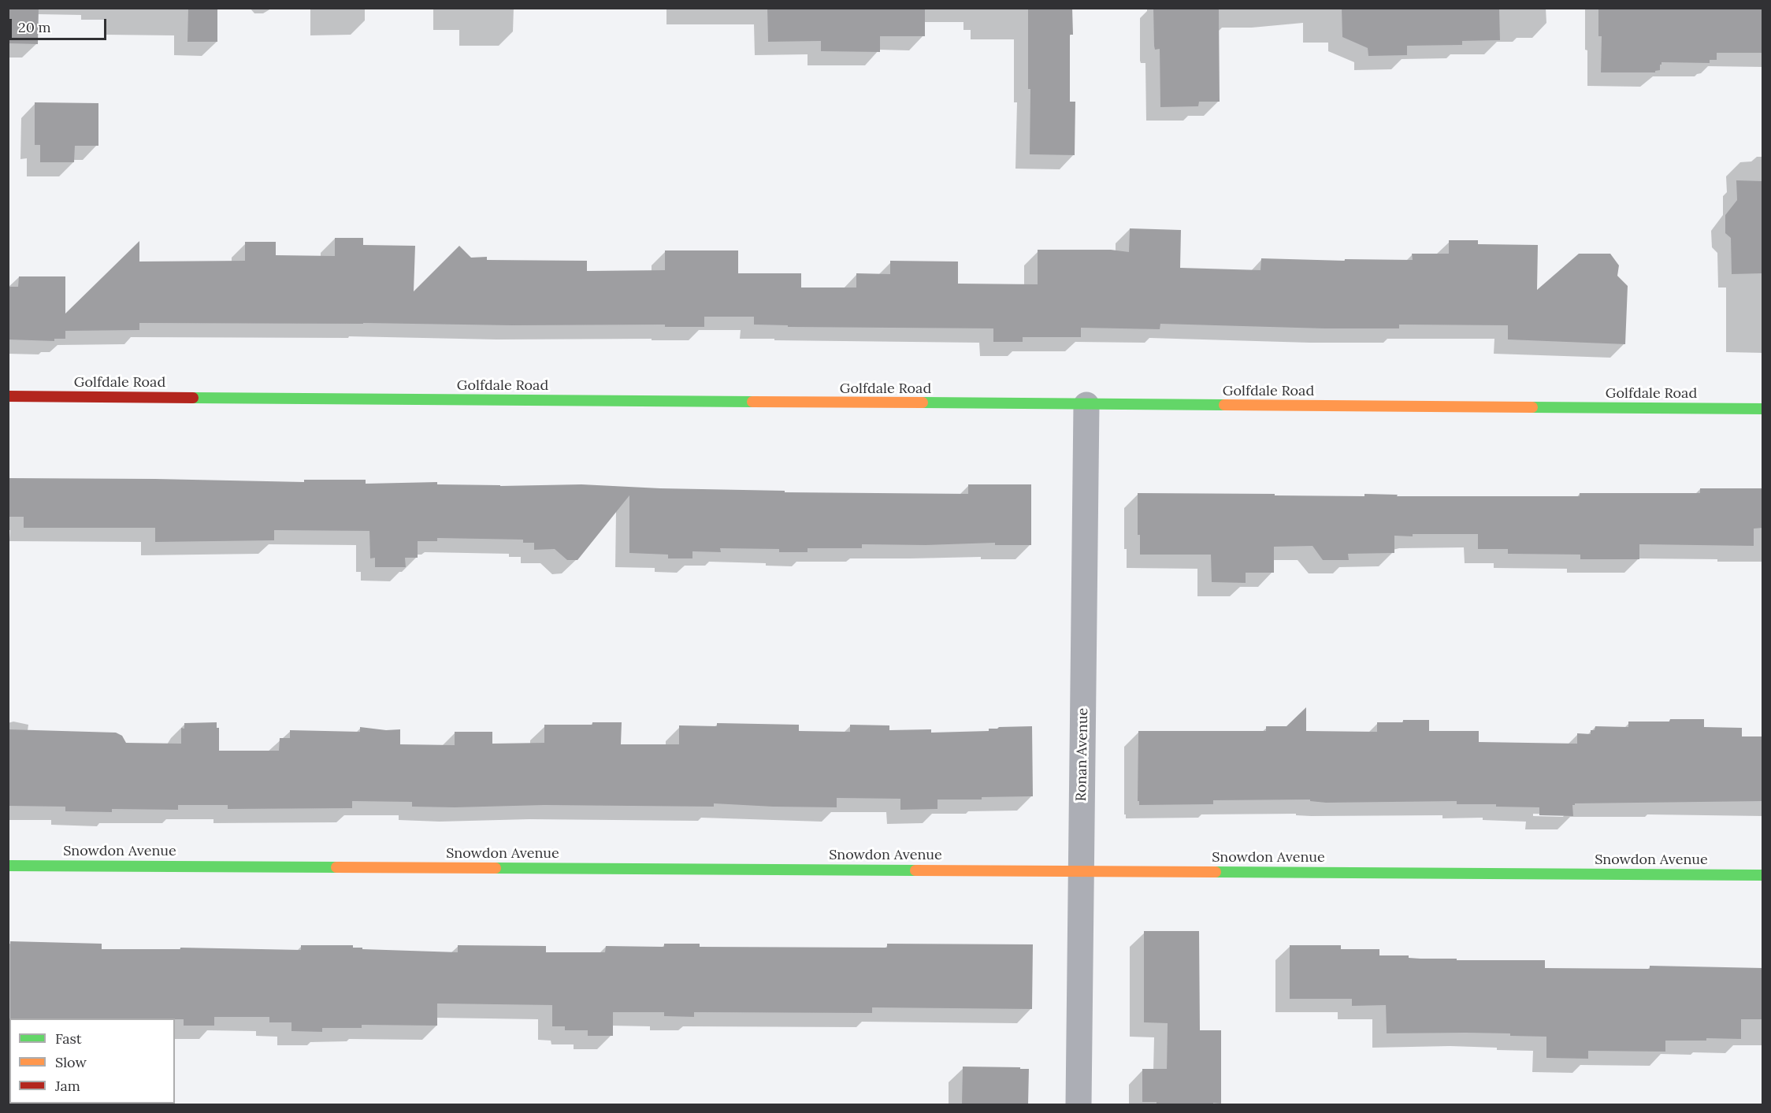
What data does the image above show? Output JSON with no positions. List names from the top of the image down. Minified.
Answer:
{"streets":{"street":["Golfdale Road","Ronan Avenue","Snowdon Avenue"]},"crossings":[["Golfdale Road","Ronan Avenue"],["Ronan Avenue","Snowdon Avenue"]],"legend":["Fast","Slow","Jam"],"scale_bar":"20 m"}
